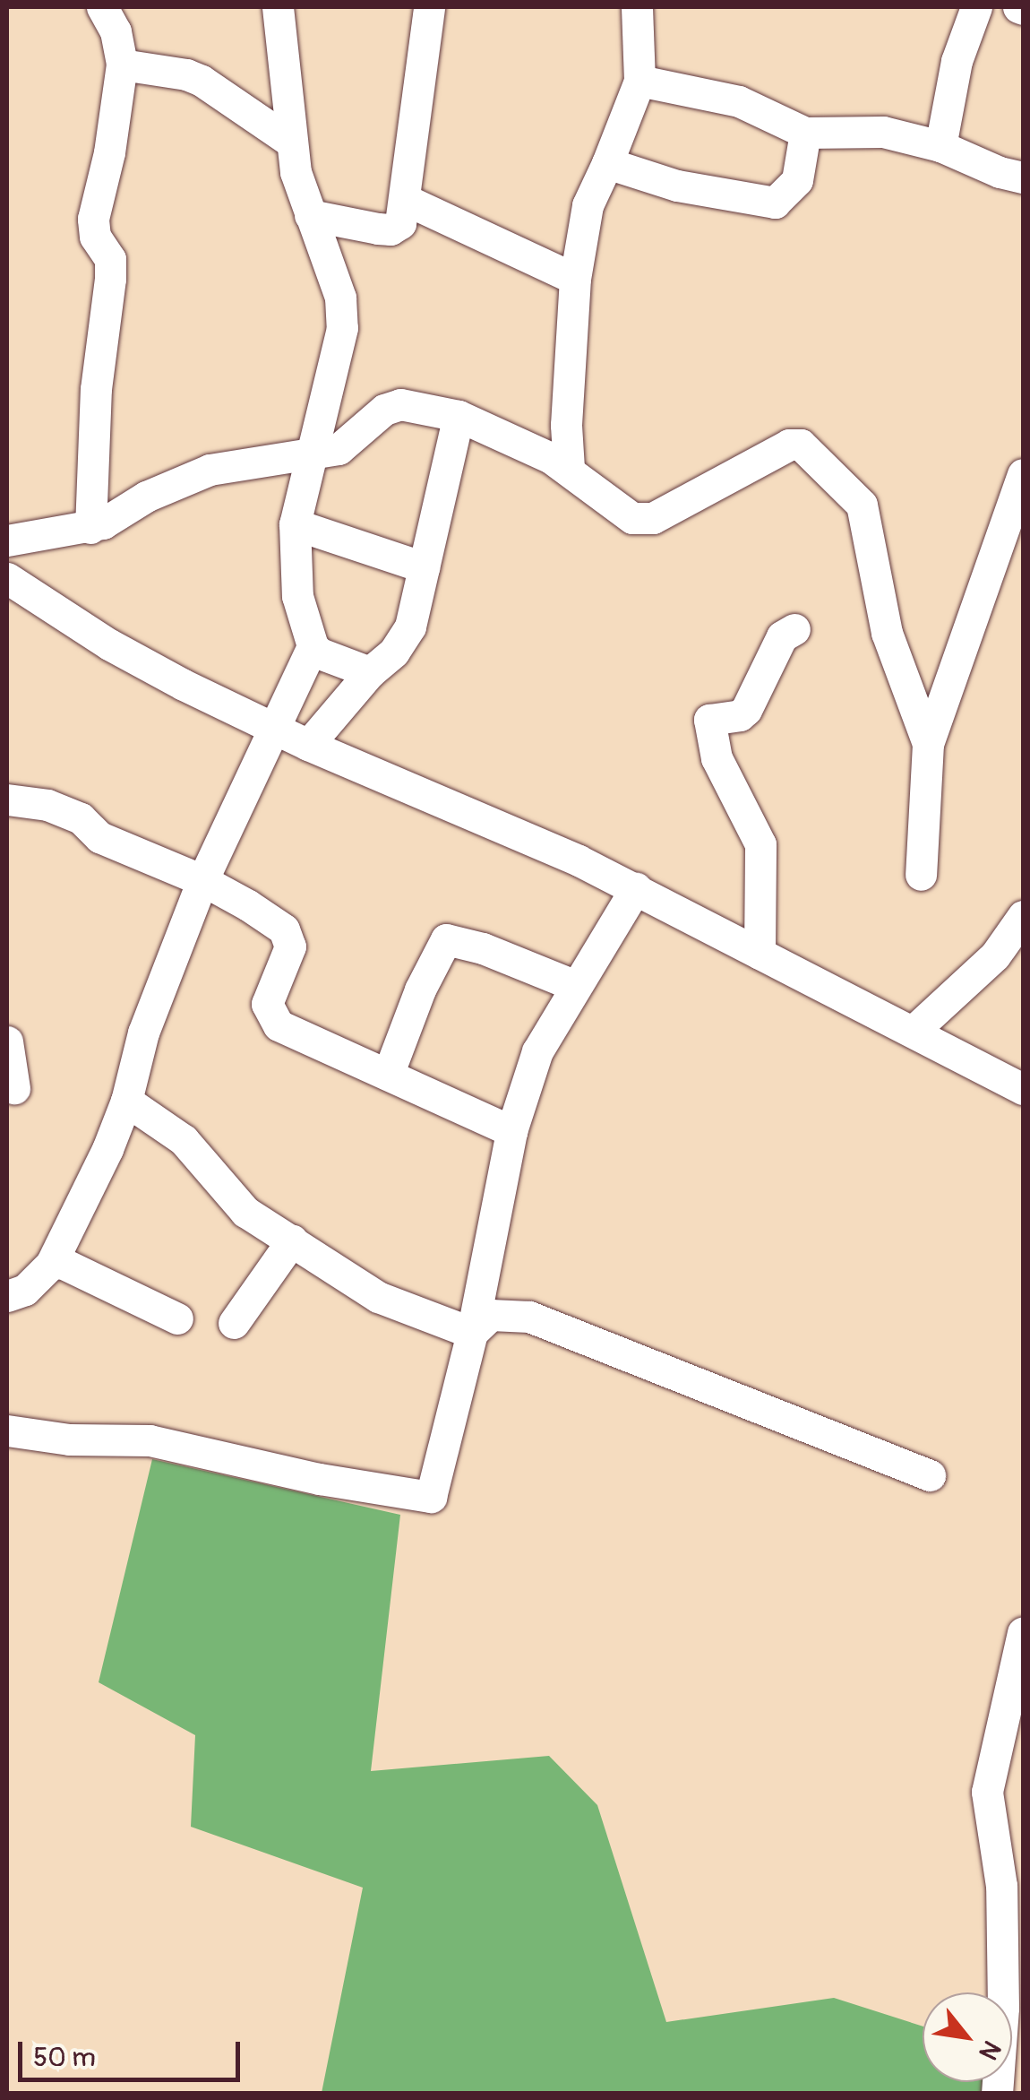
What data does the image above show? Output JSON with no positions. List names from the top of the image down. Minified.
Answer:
{"scale_bar":"50 m","north":"bottom right"}
